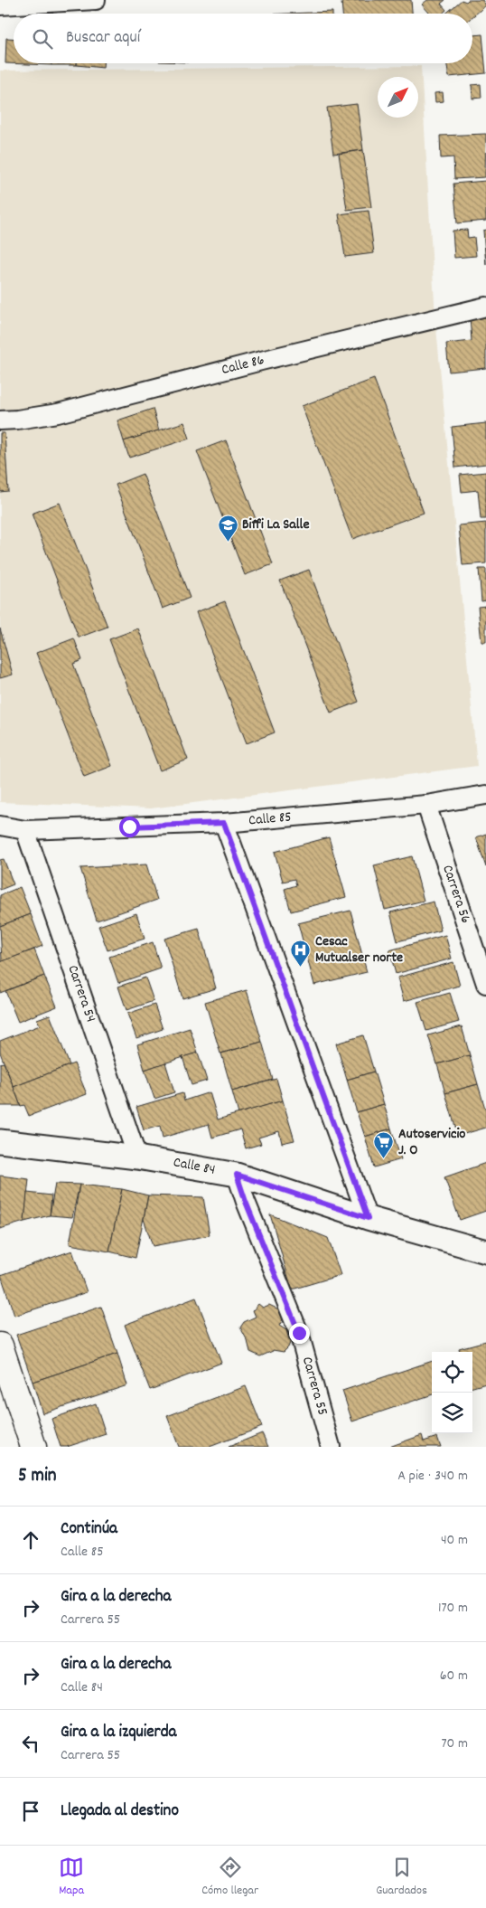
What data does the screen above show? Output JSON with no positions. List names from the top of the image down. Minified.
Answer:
{"streets":{"street":["Calle 86","Calle 85","Carrera 56","Carrera 54","Calle 84","Carrera 55"]},"crossings":[["Calle 85","Carrera 56"],["Calle 85","Carrera 54"],["Carrera 54","Calle 84"],["Calle 84","Carrera 55"]],"places":{"school or university":["Biffi La Salle"],"hospital":["Cesac Mutualser norte"],"supermarket":["Autoservicio J. O"]},"north":"top right","page":{"search":"Buscar aquí","heading":["5 min","A pie · 340 m"],"list":[["Continúa","Calle 85","40 m"],["Gira a la derecha","Carrera 55","170 m"],["Gira a la derecha","Calle 84","60 m"],["Gira a la izquierda","Carrera 55","70 m"],"Llegada al destino"],"nav":["Mapa","Cómo llegar","Guardados"]}}
